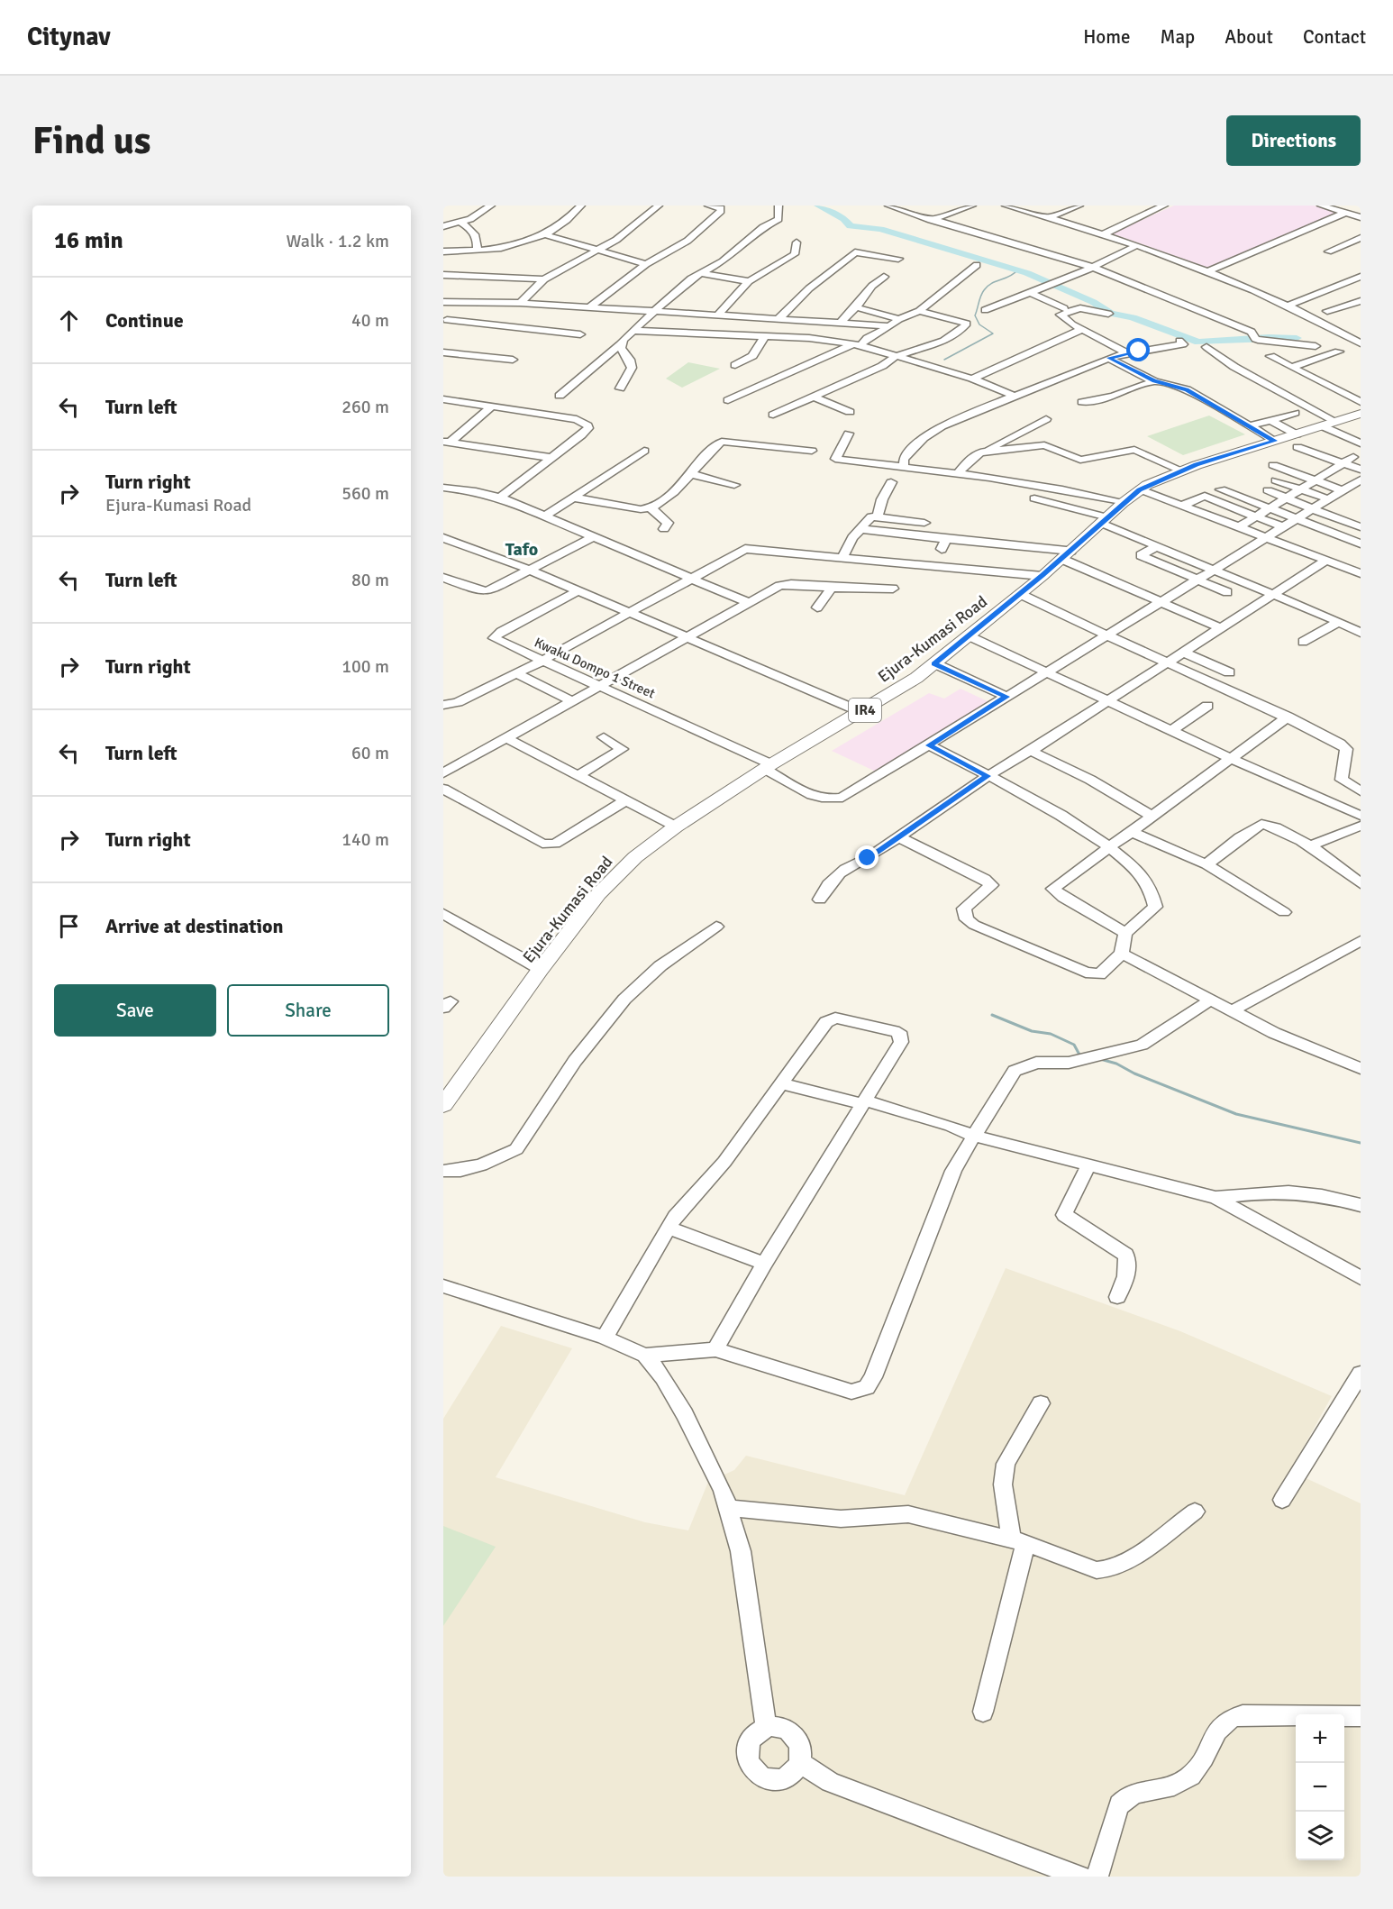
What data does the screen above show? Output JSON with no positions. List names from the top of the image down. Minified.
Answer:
{"streets":{"main road":["Ejura-Kumasi Road","IR4"],"street":["Kwaku Dompo 1 Street"]},"crossings":[["Ejura-Kumasi Road","Kwaku Dompo 1 Street"]],"districts":["Tafo"],"page":{"header":"Citynav","nav":["Home","Map","About","Contact"],"buttons":["Directions",["Save","Share"]],"title":"Find us","heading":["16 min","Walk · 1.2 km"],"list":[["Continue","40 m"],["Turn left","260 m"],["Turn right","Ejura-Kumasi Road","560 m"],["Turn left","80 m"],["Turn right","100 m"],["Turn left","60 m"],["Turn right","140 m"],"Arrive at destination"],"map_buttons":["+","−"]}}
